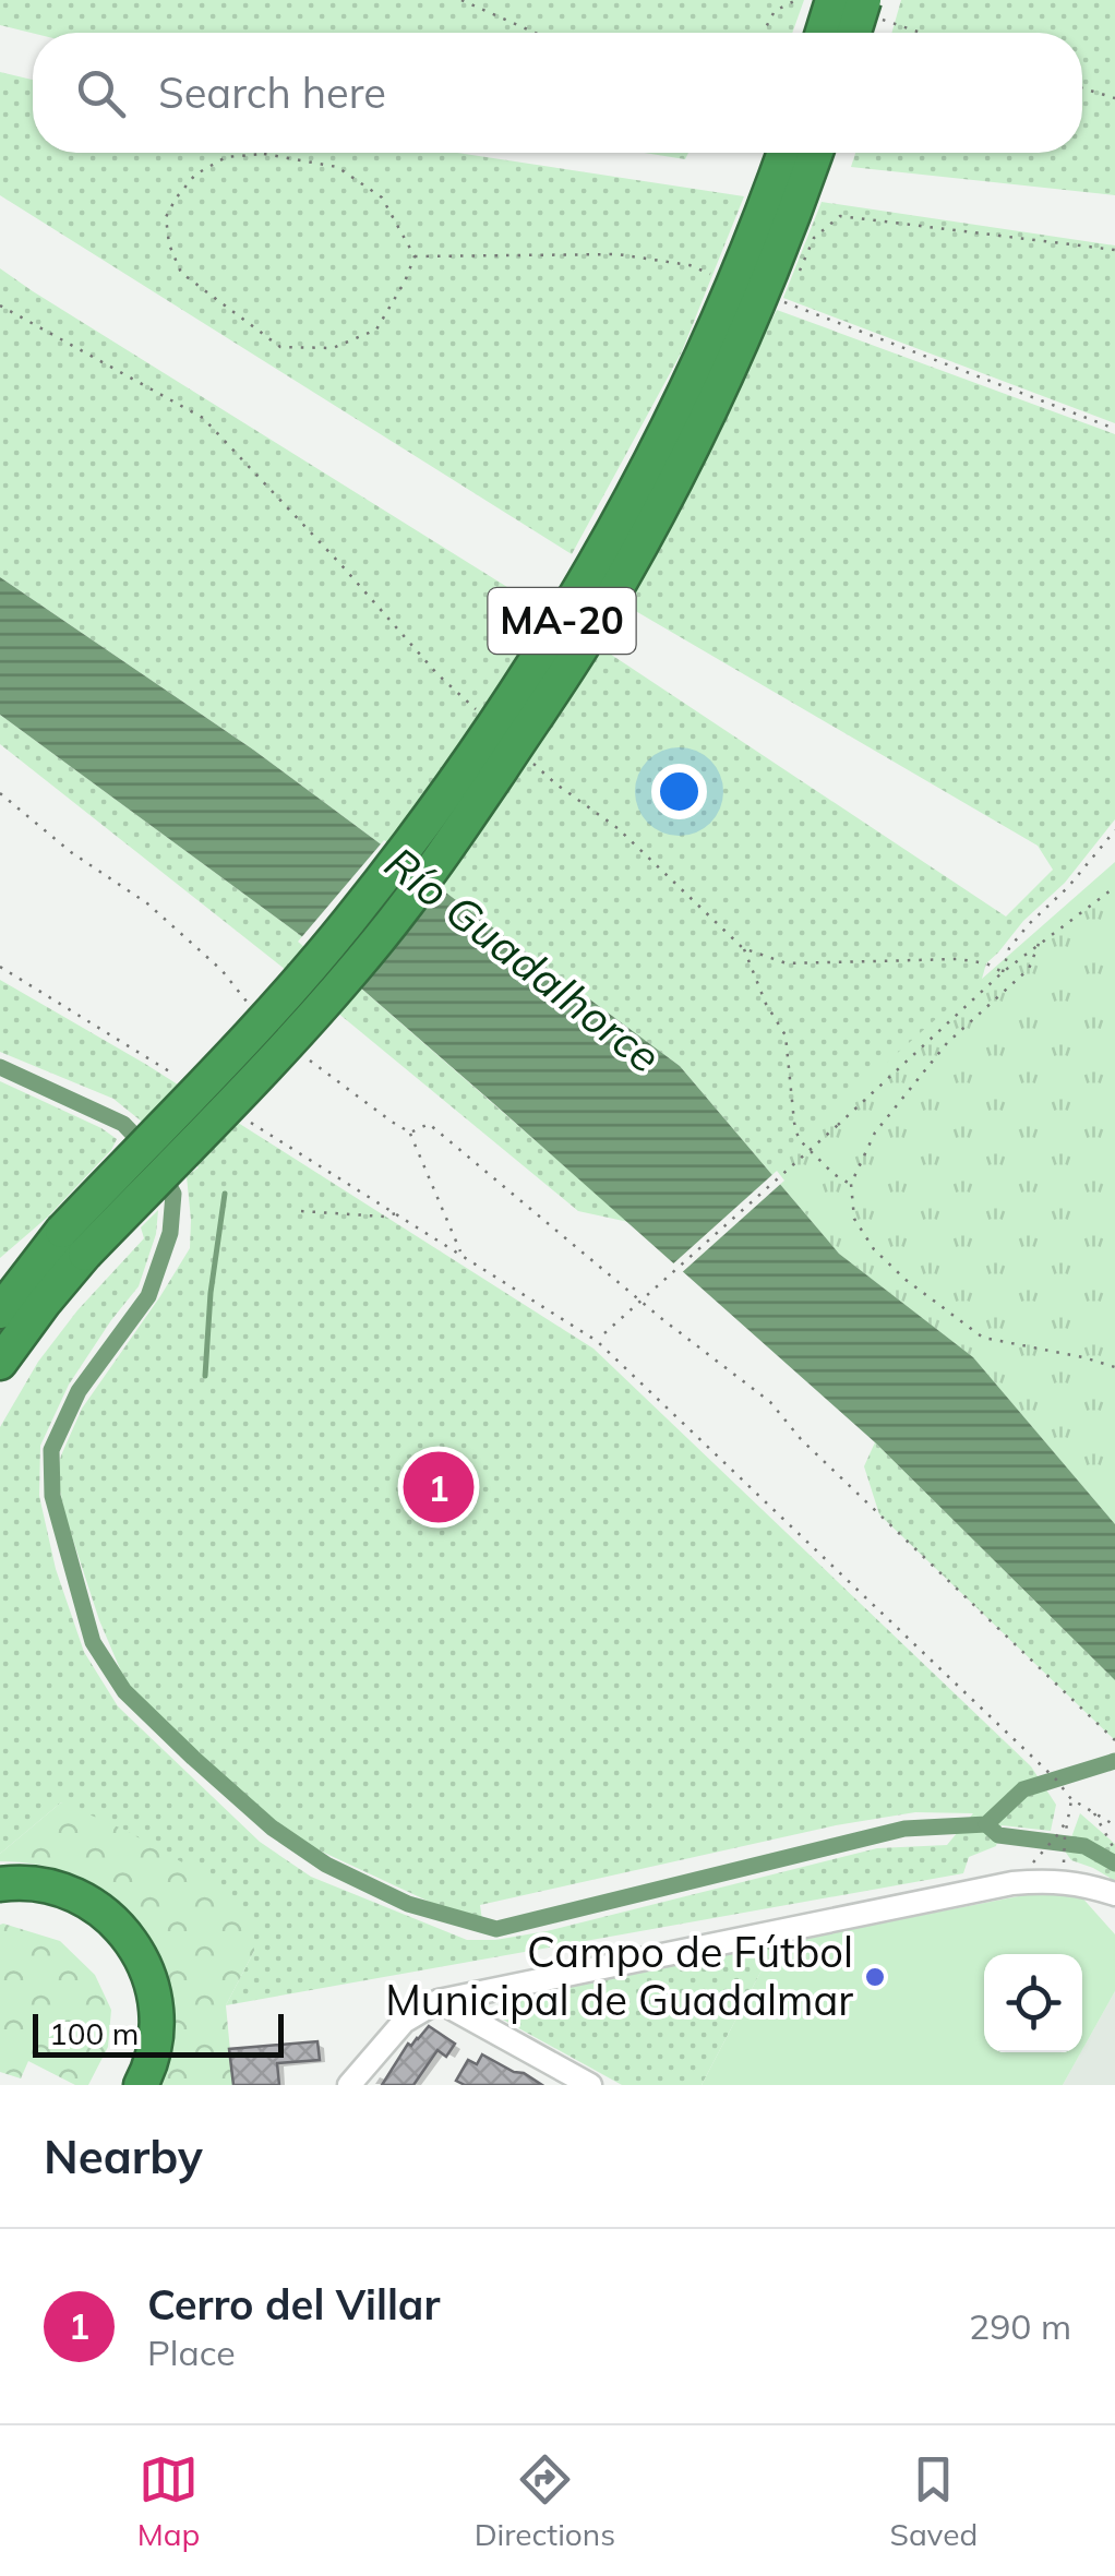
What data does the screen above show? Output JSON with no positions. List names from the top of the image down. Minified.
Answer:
{"streets":{"highway":["MA-20"]},"water":["Río Guadalhorce"],"places":["Campo de Fútbol Municipal de Guadalmar"],"scale_bar":"100 m","page":{"search":"Search here","pins":"1","scale":"100 m","heading":"Nearby","list":[{"mark":"1","name":"Cerro del Villar","note":"Place","value":"290 m"}],"nav":["Map","Directions","Saved"]}}
